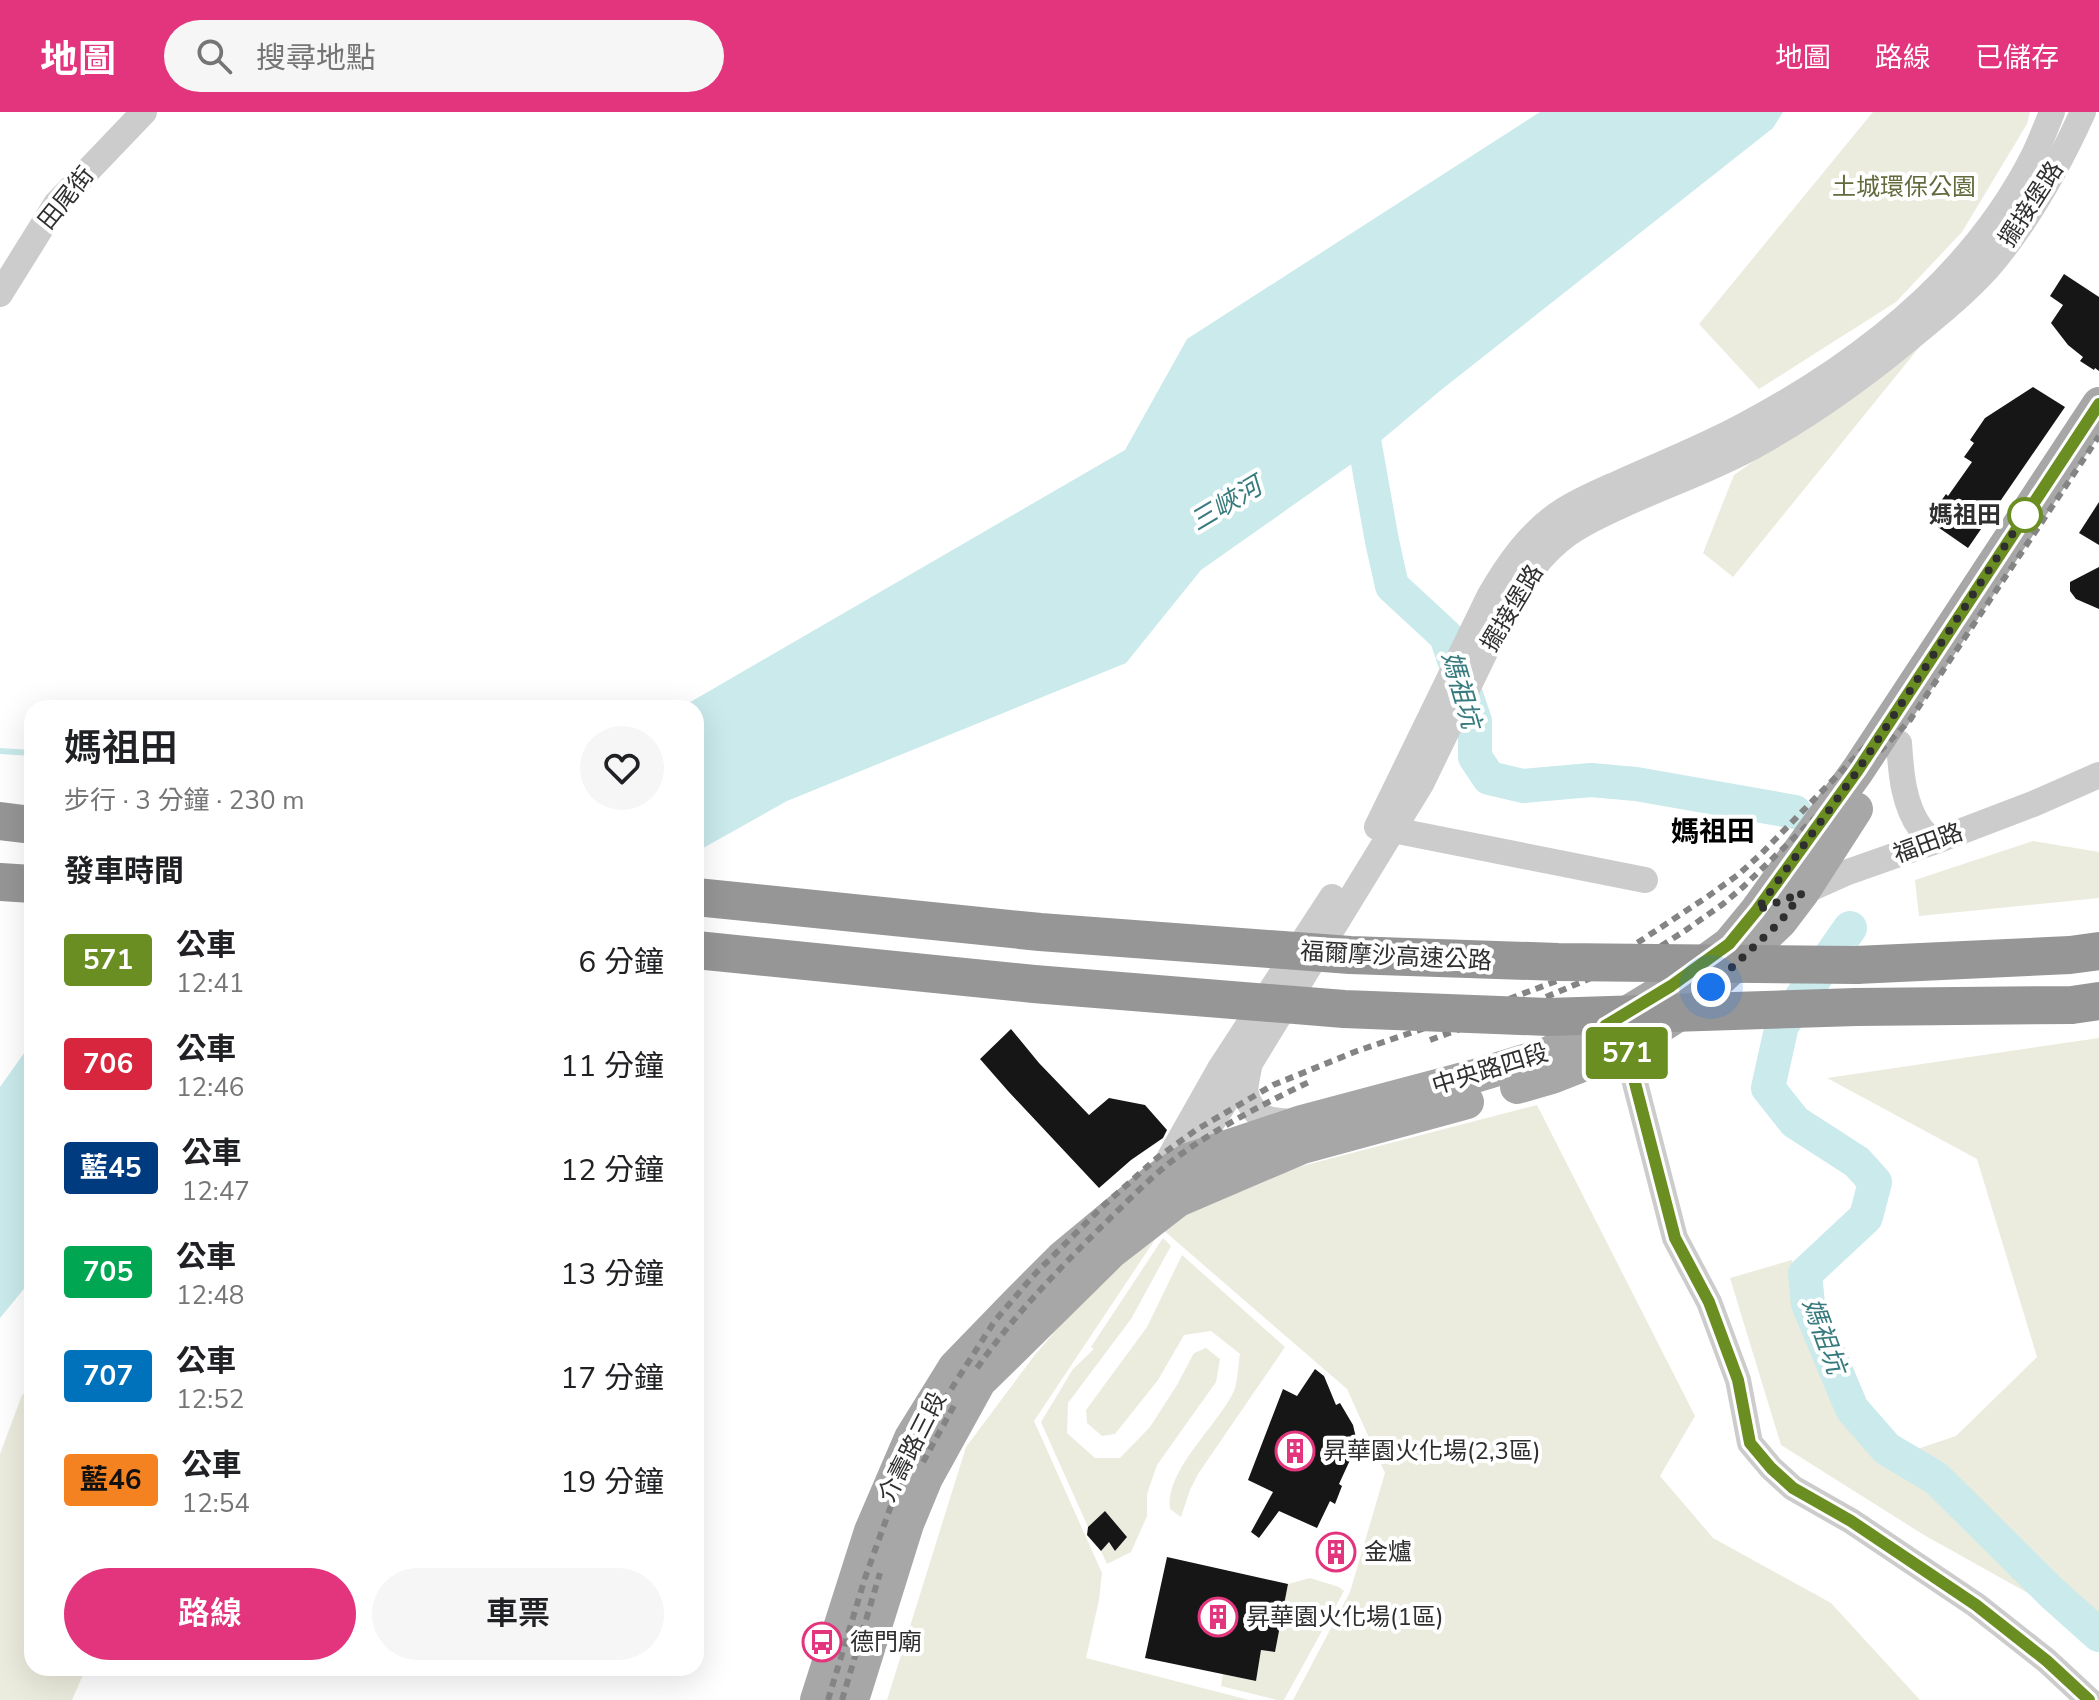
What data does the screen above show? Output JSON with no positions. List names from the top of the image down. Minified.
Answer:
{"streets":{"highway":["福爾摩沙高速公路"],"main road":["中央路四段","介壽路三段"],"street":["田尾街","擺接堡路","福田路"]},"crossings":[["擺接堡路","中央路四段"],["擺接堡路","介壽路三段"],["福田路","中央路四段"],["中央路四段","介壽路三段"]],"districts":["媽祖田"],"water":["三峽河","媽祖坑"],"parks":["土城環保公園"],"places":{"other":["媽祖田"],"building":["昇華園火化場(2,3區)","金爐","昇華園火化場(1區)"],"bus stop":["德門廟"]},"lines":["bus line 571"],"page":{"header":"地圖","search":"搜尋地點","nav":["地圖","路線","已儲存"],"on_map":"571","heading":[["媽祖田","步行 · 3 分鐘 · 230 m"],"發車時間"],"list":[{"mark":"571","name":"公車","note":"12:41","value":"6 分鐘"},{"mark":"706","name":"公車","note":"12:46","value":"11 分鐘"},{"mark":"藍45","name":"公車","note":"12:47","value":"12 分鐘"},{"mark":"705","name":"公車","note":"12:48","value":"13 分鐘"},{"mark":"707","name":"公車","note":"12:52","value":"17 分鐘"},{"mark":"藍46","name":"公車","note":"12:54","value":"19 分鐘"}],"buttons":["路線","車票"]}}
